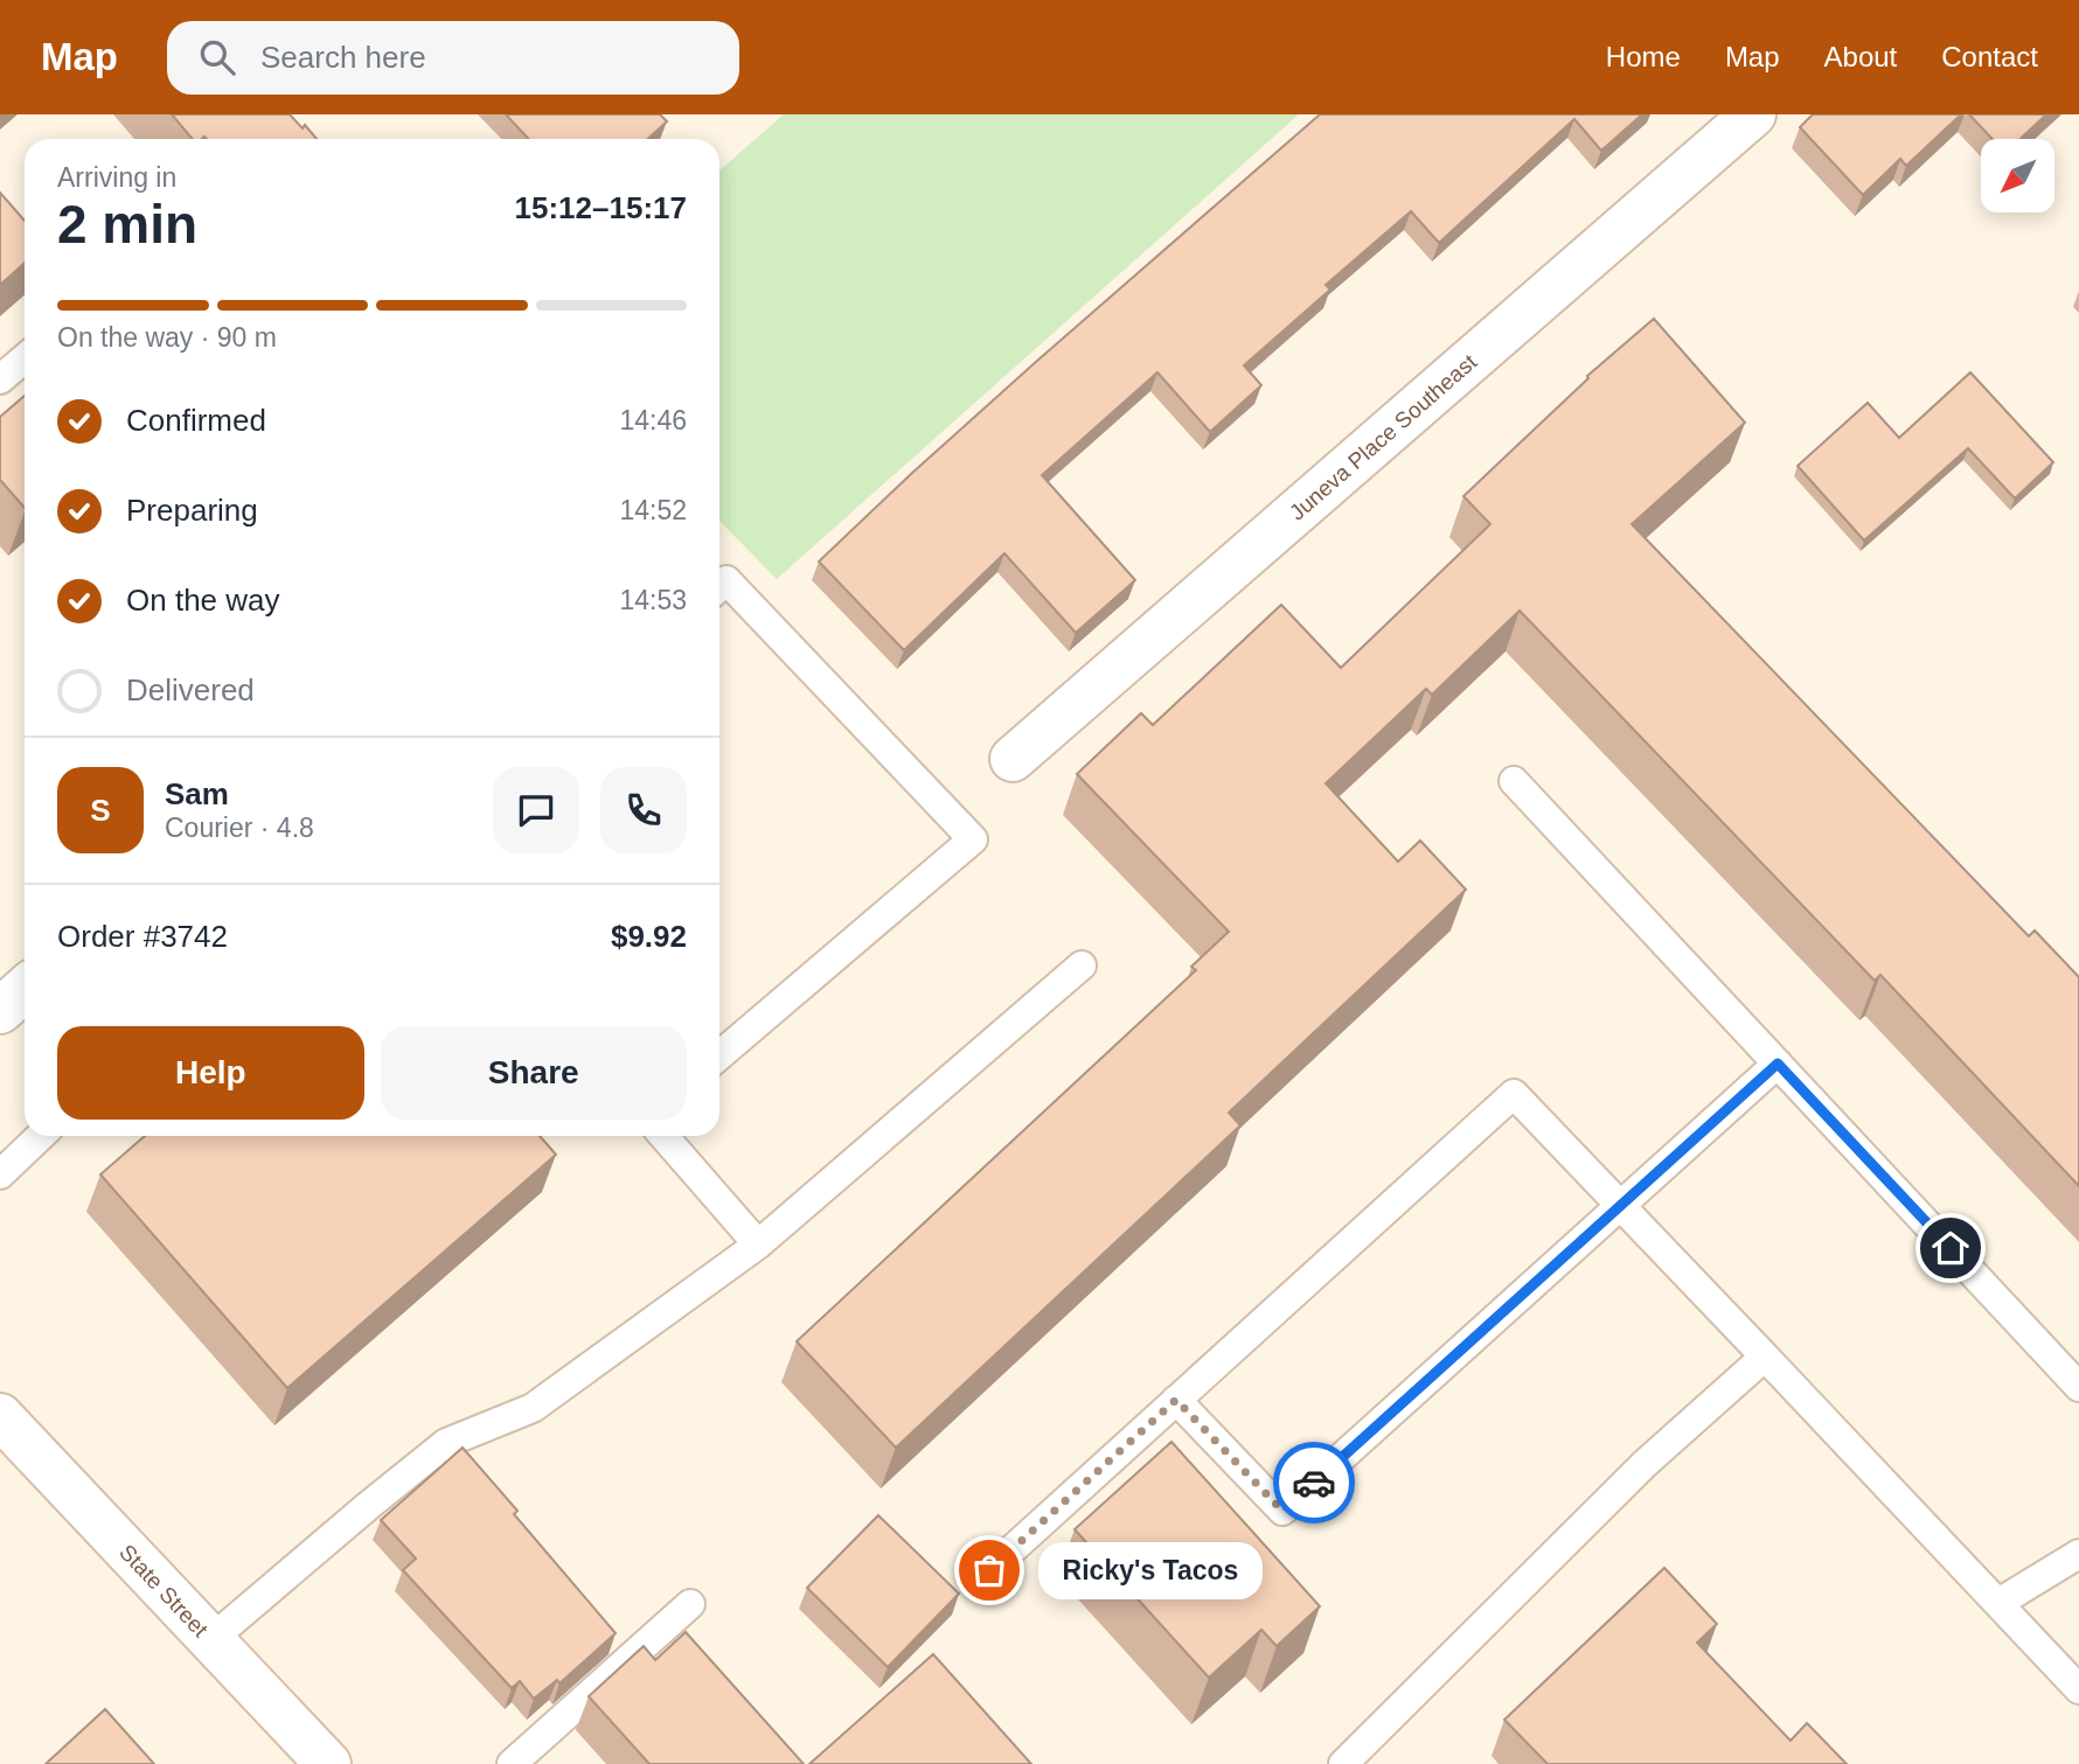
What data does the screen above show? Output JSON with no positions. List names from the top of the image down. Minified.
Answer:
{"streets":{"street":["Juneva Place Southeast","State Street"]},"places":["Ricky's Tacos"],"north":"bottom left","page":{"header":"Map","search":"Search here","nav":["Home","Map","About","Contact"],"heading":["2 min","Arriving in","15:12–15:17"],"panel":["Sam","Courier · 4.8","Order #3742","$9.92"],"bar":"On the way · 90 m","list":[["Confirmed","14:46"],["Preparing","14:52"],["On the way","14:53"],"Delivered"],"round":"S","buttons":["Help","Share"],"bubble":"Ricky's Tacos"}}
